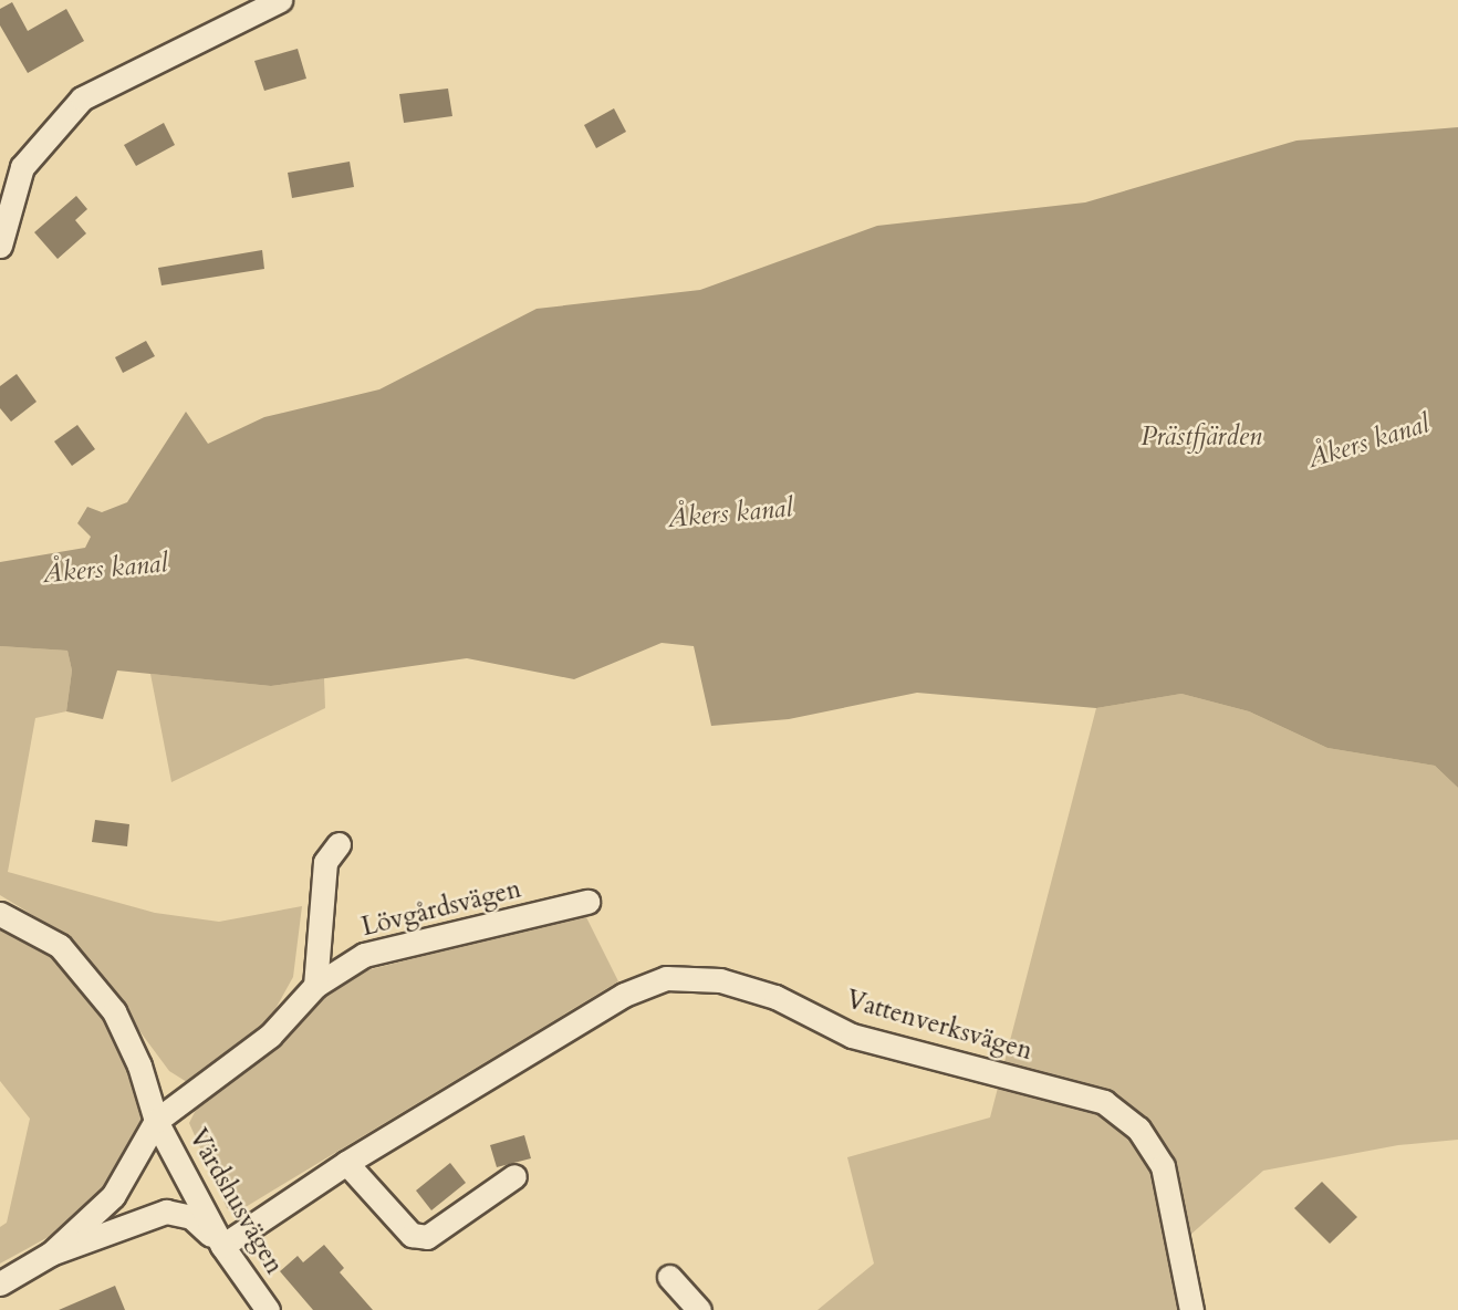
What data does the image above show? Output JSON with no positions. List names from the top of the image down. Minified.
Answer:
{"streets":{"street":["Lövgårdsvägen","Vattenverksvägen","Värdshusvägen"]},"crossings":[["Lövgårdsvägen","Värdshusvägen"],["Vattenverksvägen","Värdshusvägen"]],"water":["Prästfjärden","Åkers kanal"]}
